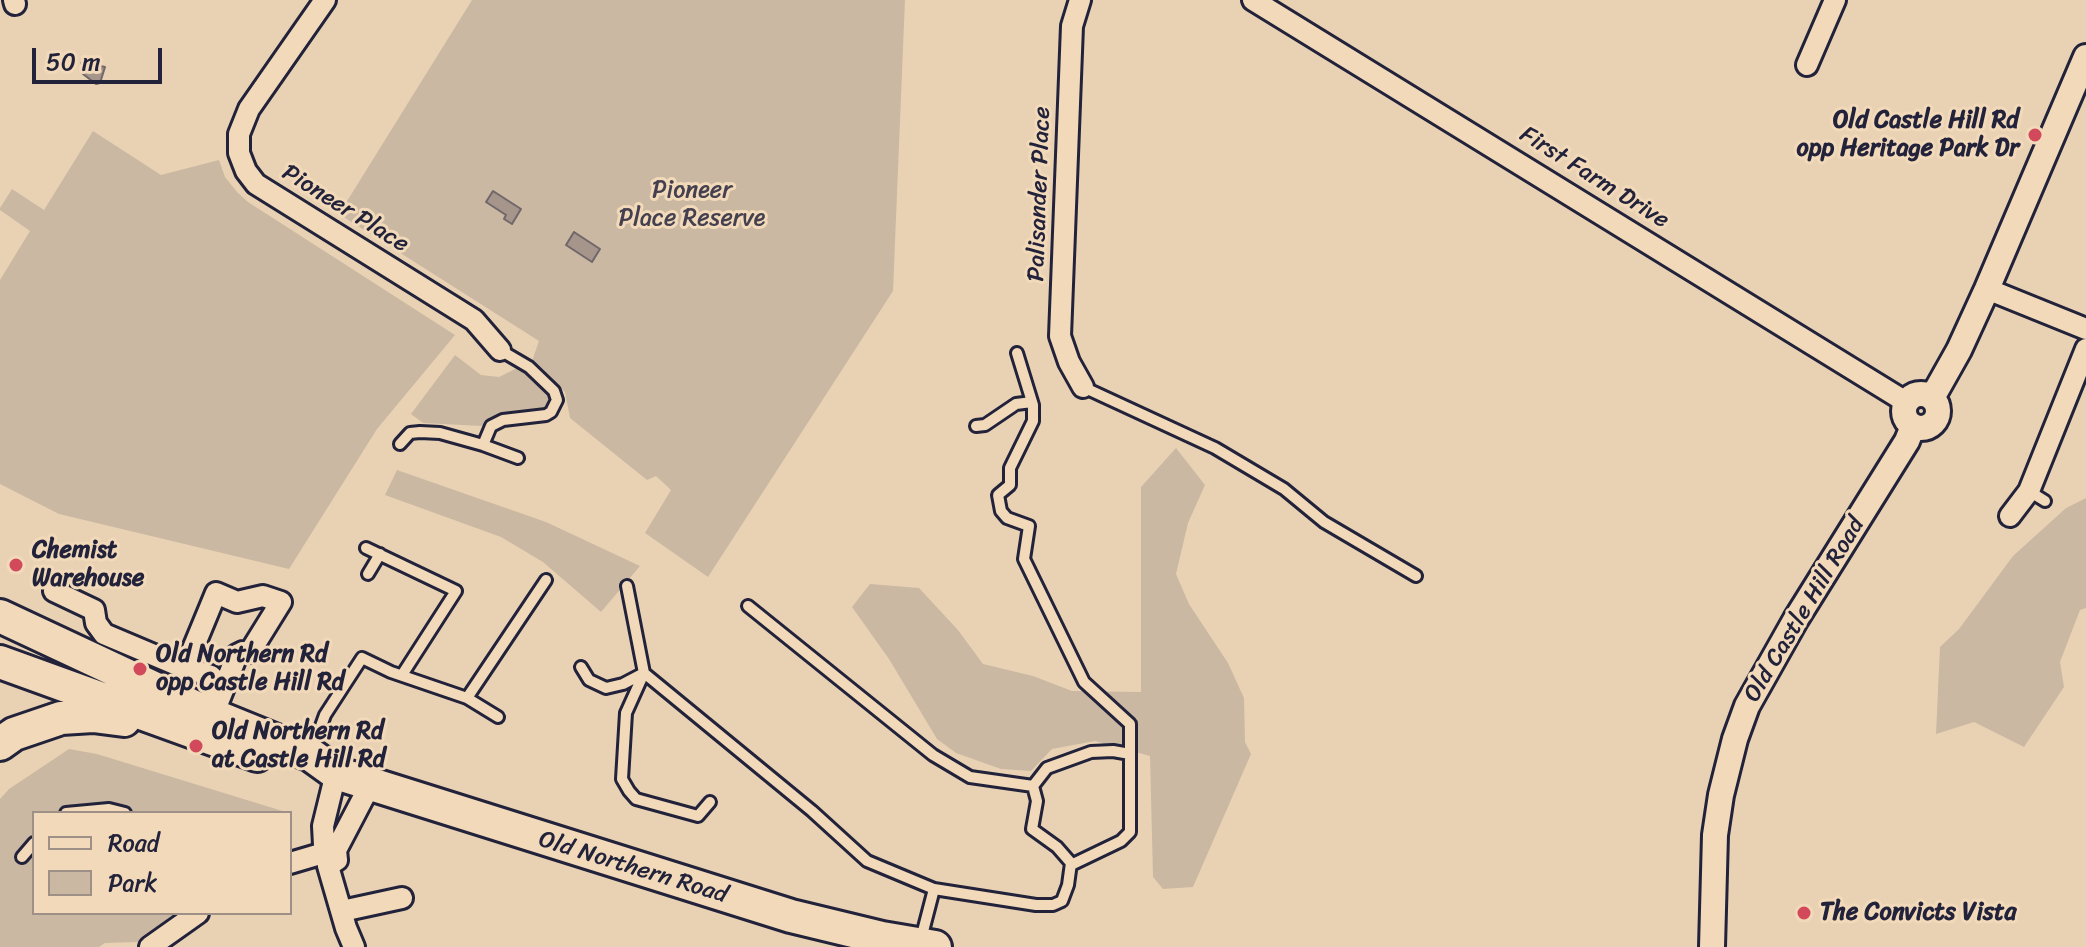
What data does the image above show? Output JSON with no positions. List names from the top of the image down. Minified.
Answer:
{"streets":{"main road":["Old Northern Road"],"street":["First Farm Drive","Palisander Place","Pioneer Place","Old Castle Hill Road"]},"crossings":[["First Farm Drive","Old Castle Hill Road"]],"parks":["Pioneer Place Reserve"],"places":["Old Castle Hill Rd opp Heritage Park Dr","Chemist Warehouse","Old Northern Rd opp Castle Hill Rd","Old Northern Rd at Castle Hill Rd","The Convicts Vista"],"legend":["Road","Park"],"scale_bar":"50 m"}
